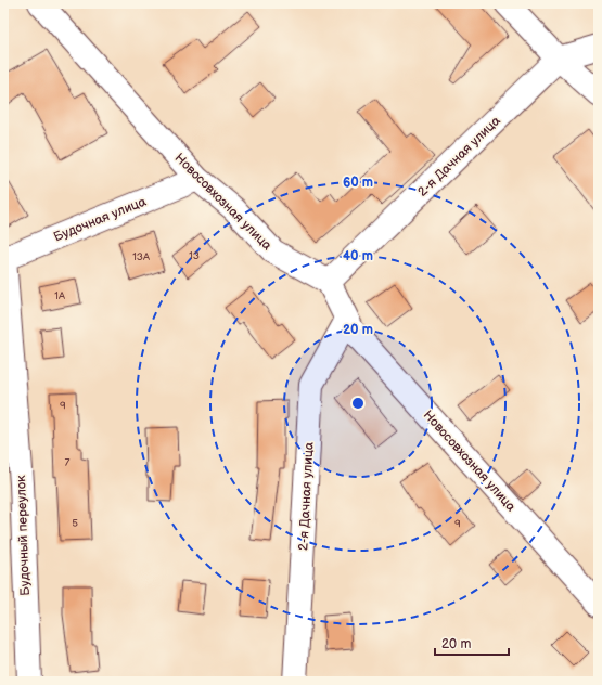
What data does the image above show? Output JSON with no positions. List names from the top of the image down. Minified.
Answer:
{"streets":{"street":["2-я Дачная улица","Новосовхозная улица","Будочная улица","Будочный переулок"]},"crossings":[["2-я Дачная улица","Новосовхозная улица"],["Новосовхозная улица","Будочная улица"],["Будочная улица","Будочный переулок"]],"house_numbers":["13","13А","1А","9","7","5","9"],"scale_bar":"20 m","rings":["60 m","40 m","20 m"]}
